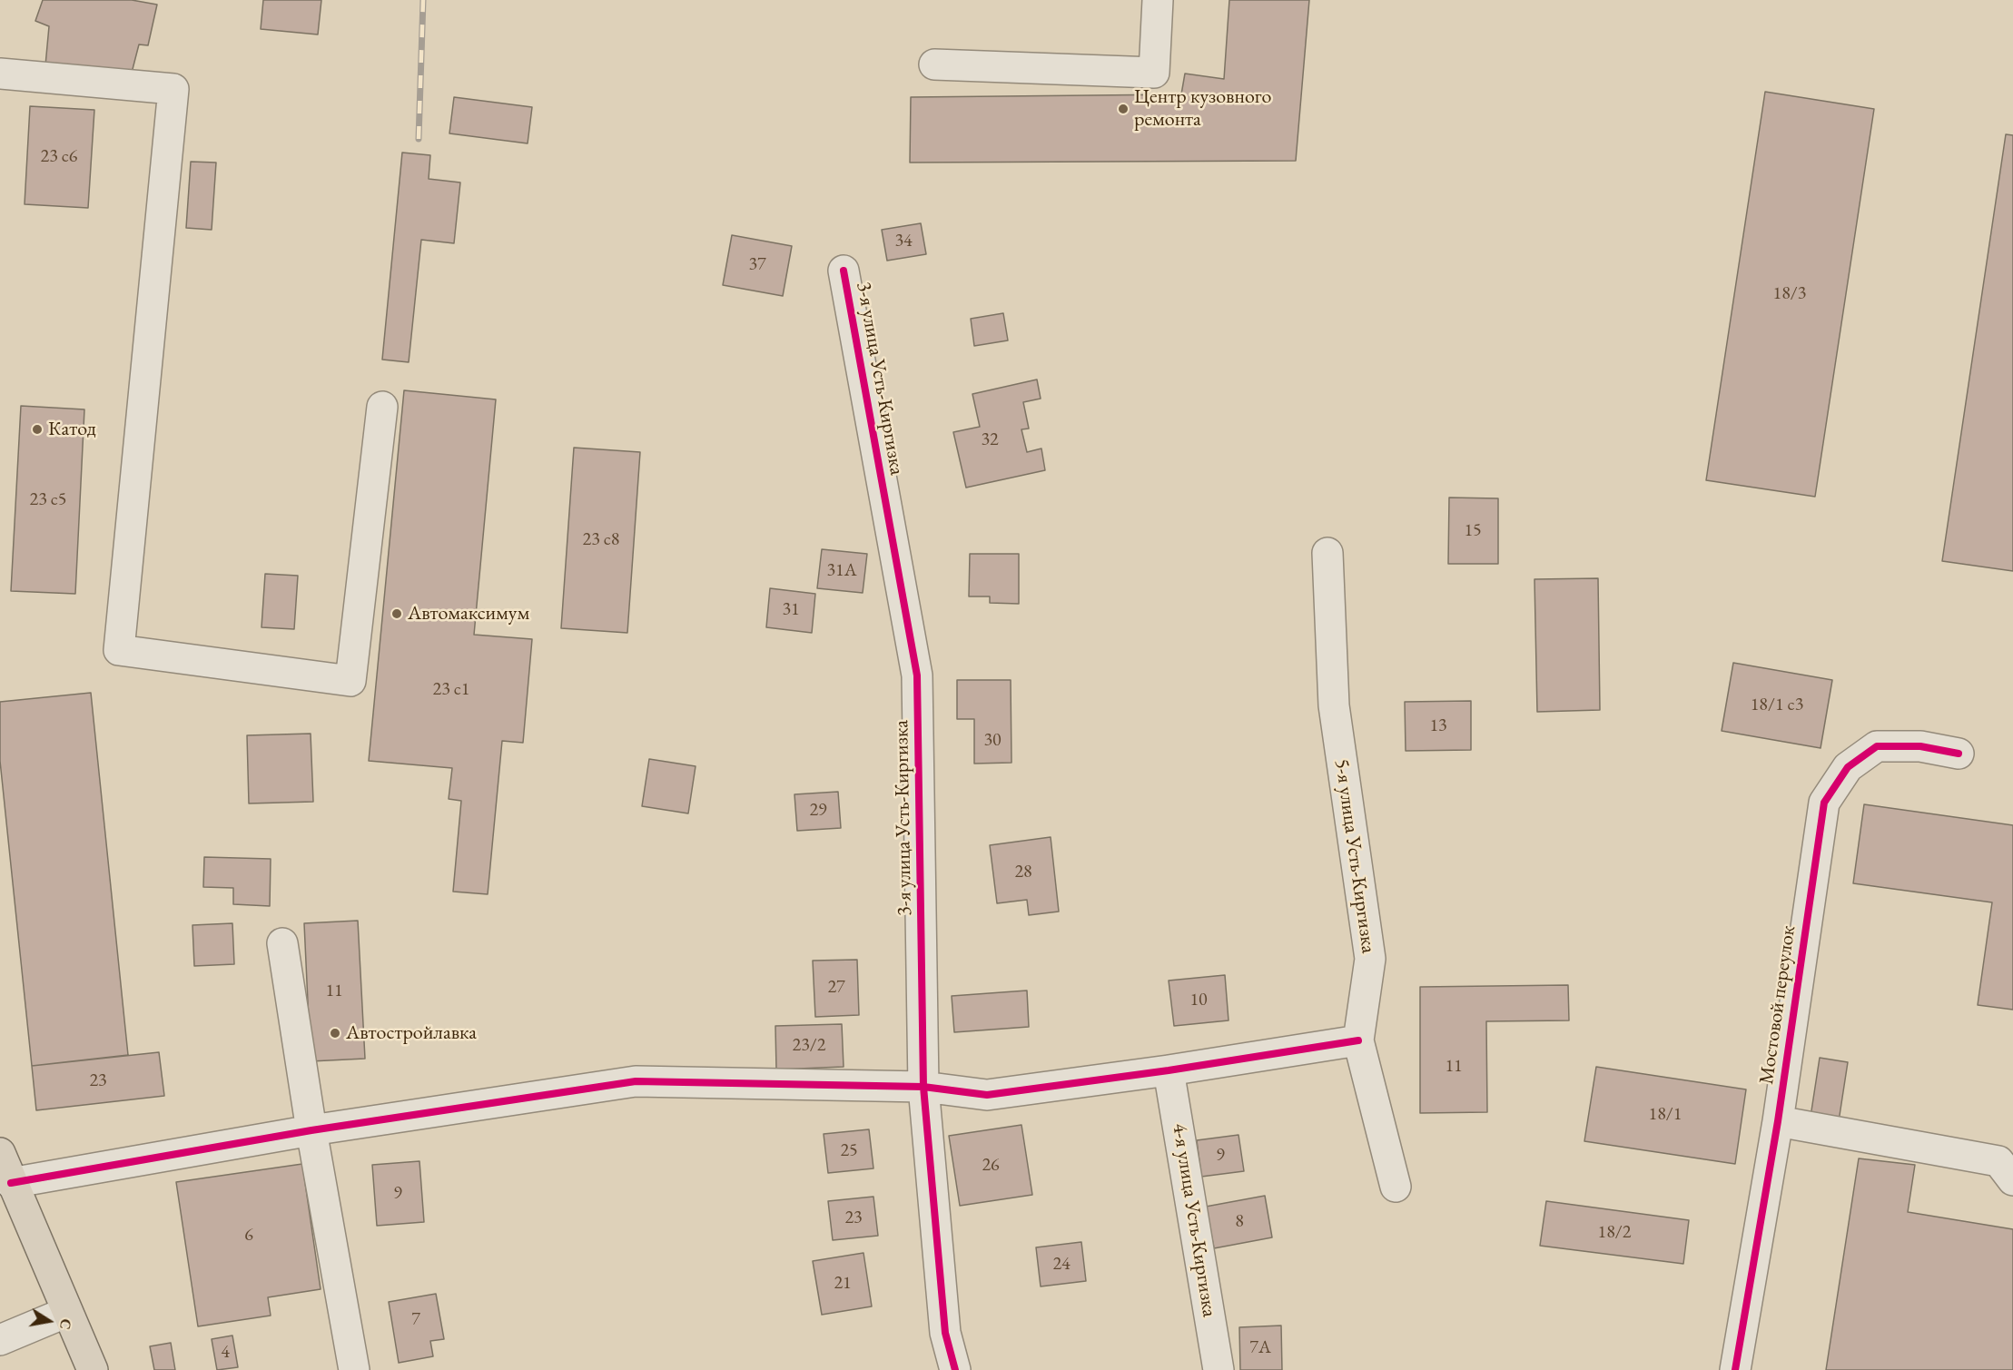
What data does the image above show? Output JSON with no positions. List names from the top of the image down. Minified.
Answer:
{"streets":{"street":["3-я улица Усть-Киргизка","5-я улица Усть-Киргизка","Мостовой переулок","4-я улица Усть-Киргизка"]},"places":["Центр кузовного ремонта","Катод","Автомаксимум","Автостройлавка"],"house_numbers":["23 с6","34","37","18/3","32","23 с5","15","23 с8","31А","31","23 с1","18/1 с3","13","30","29","28","27","11","10","23/2","11","23","18/1","25","9","26","9","23","8","18/2","6","24","21","7","7А","4"],"north":"right"}
